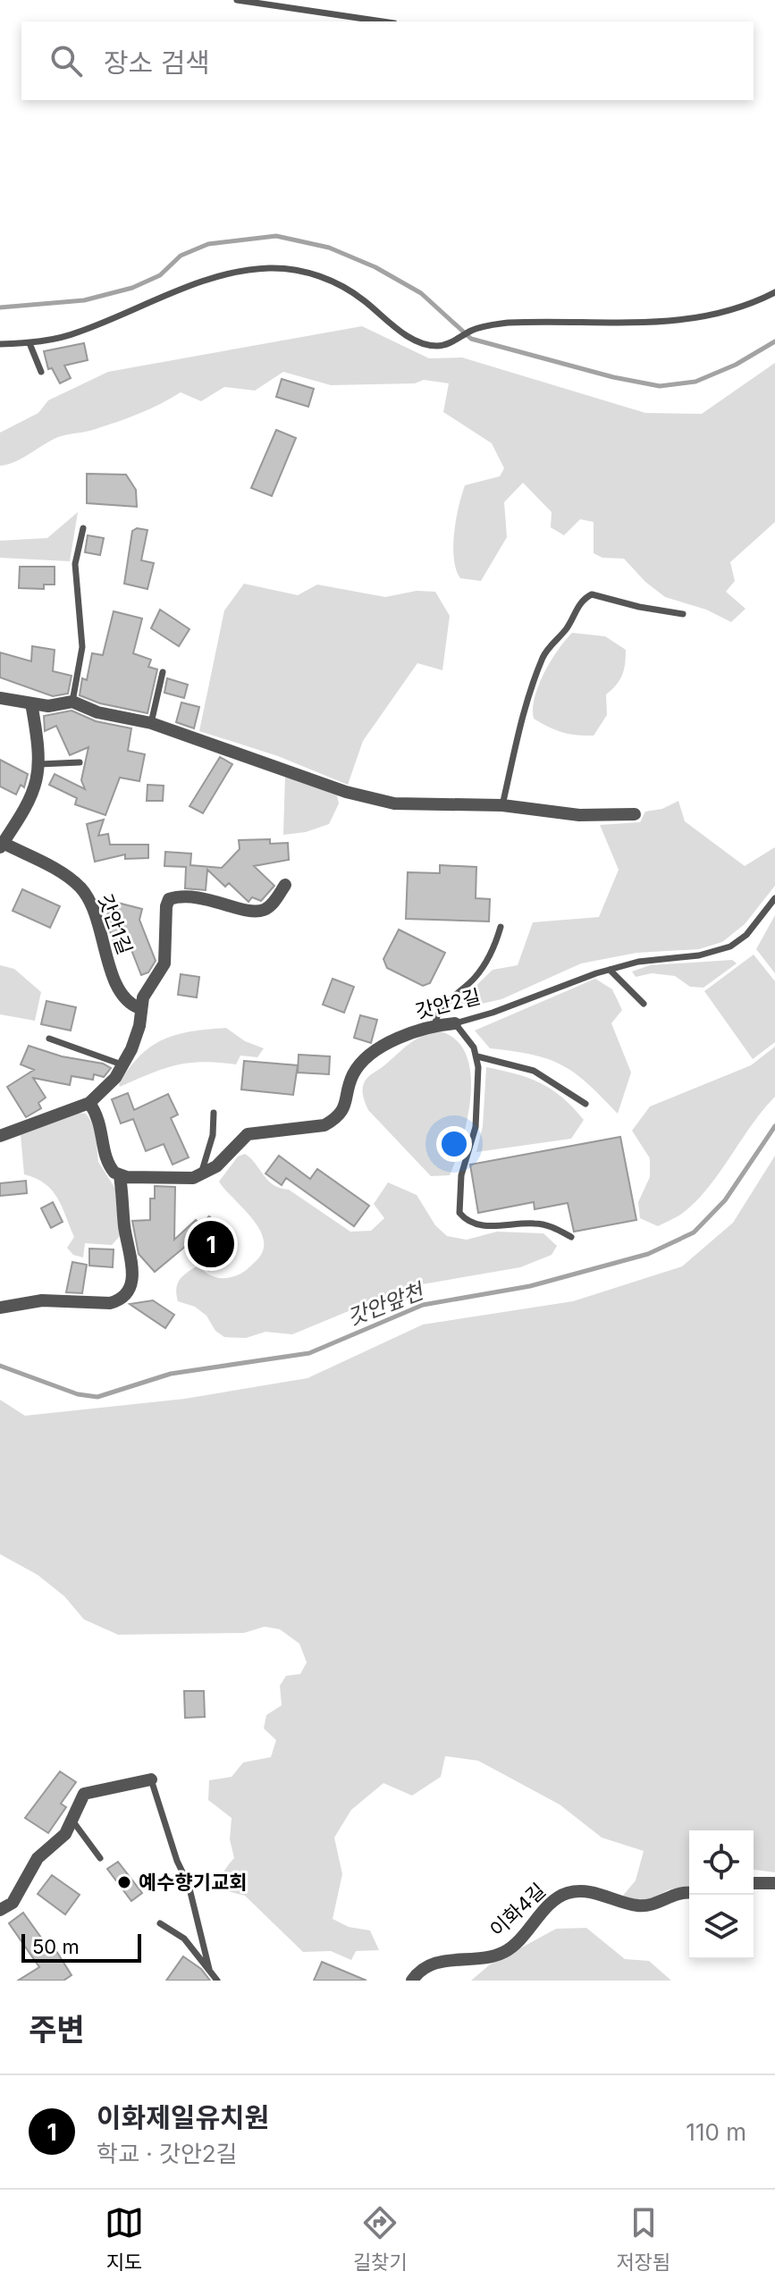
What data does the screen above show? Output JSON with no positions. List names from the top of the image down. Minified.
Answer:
{"streets":{"street":["갓안1길","갓안2길","이화4길"]},"water":["갓안앞천"],"places":["예수향기교회"],"scale_bar":"50 m","page":{"search":"장소 검색","pins":"1","scale":"50 m","heading":"주변","list":[{"mark":"1","name":"이화제일유치원","note":"학교 · 갓안2길","value":"110 m"}],"nav":["지도","길찾기","저장됨"]}}
